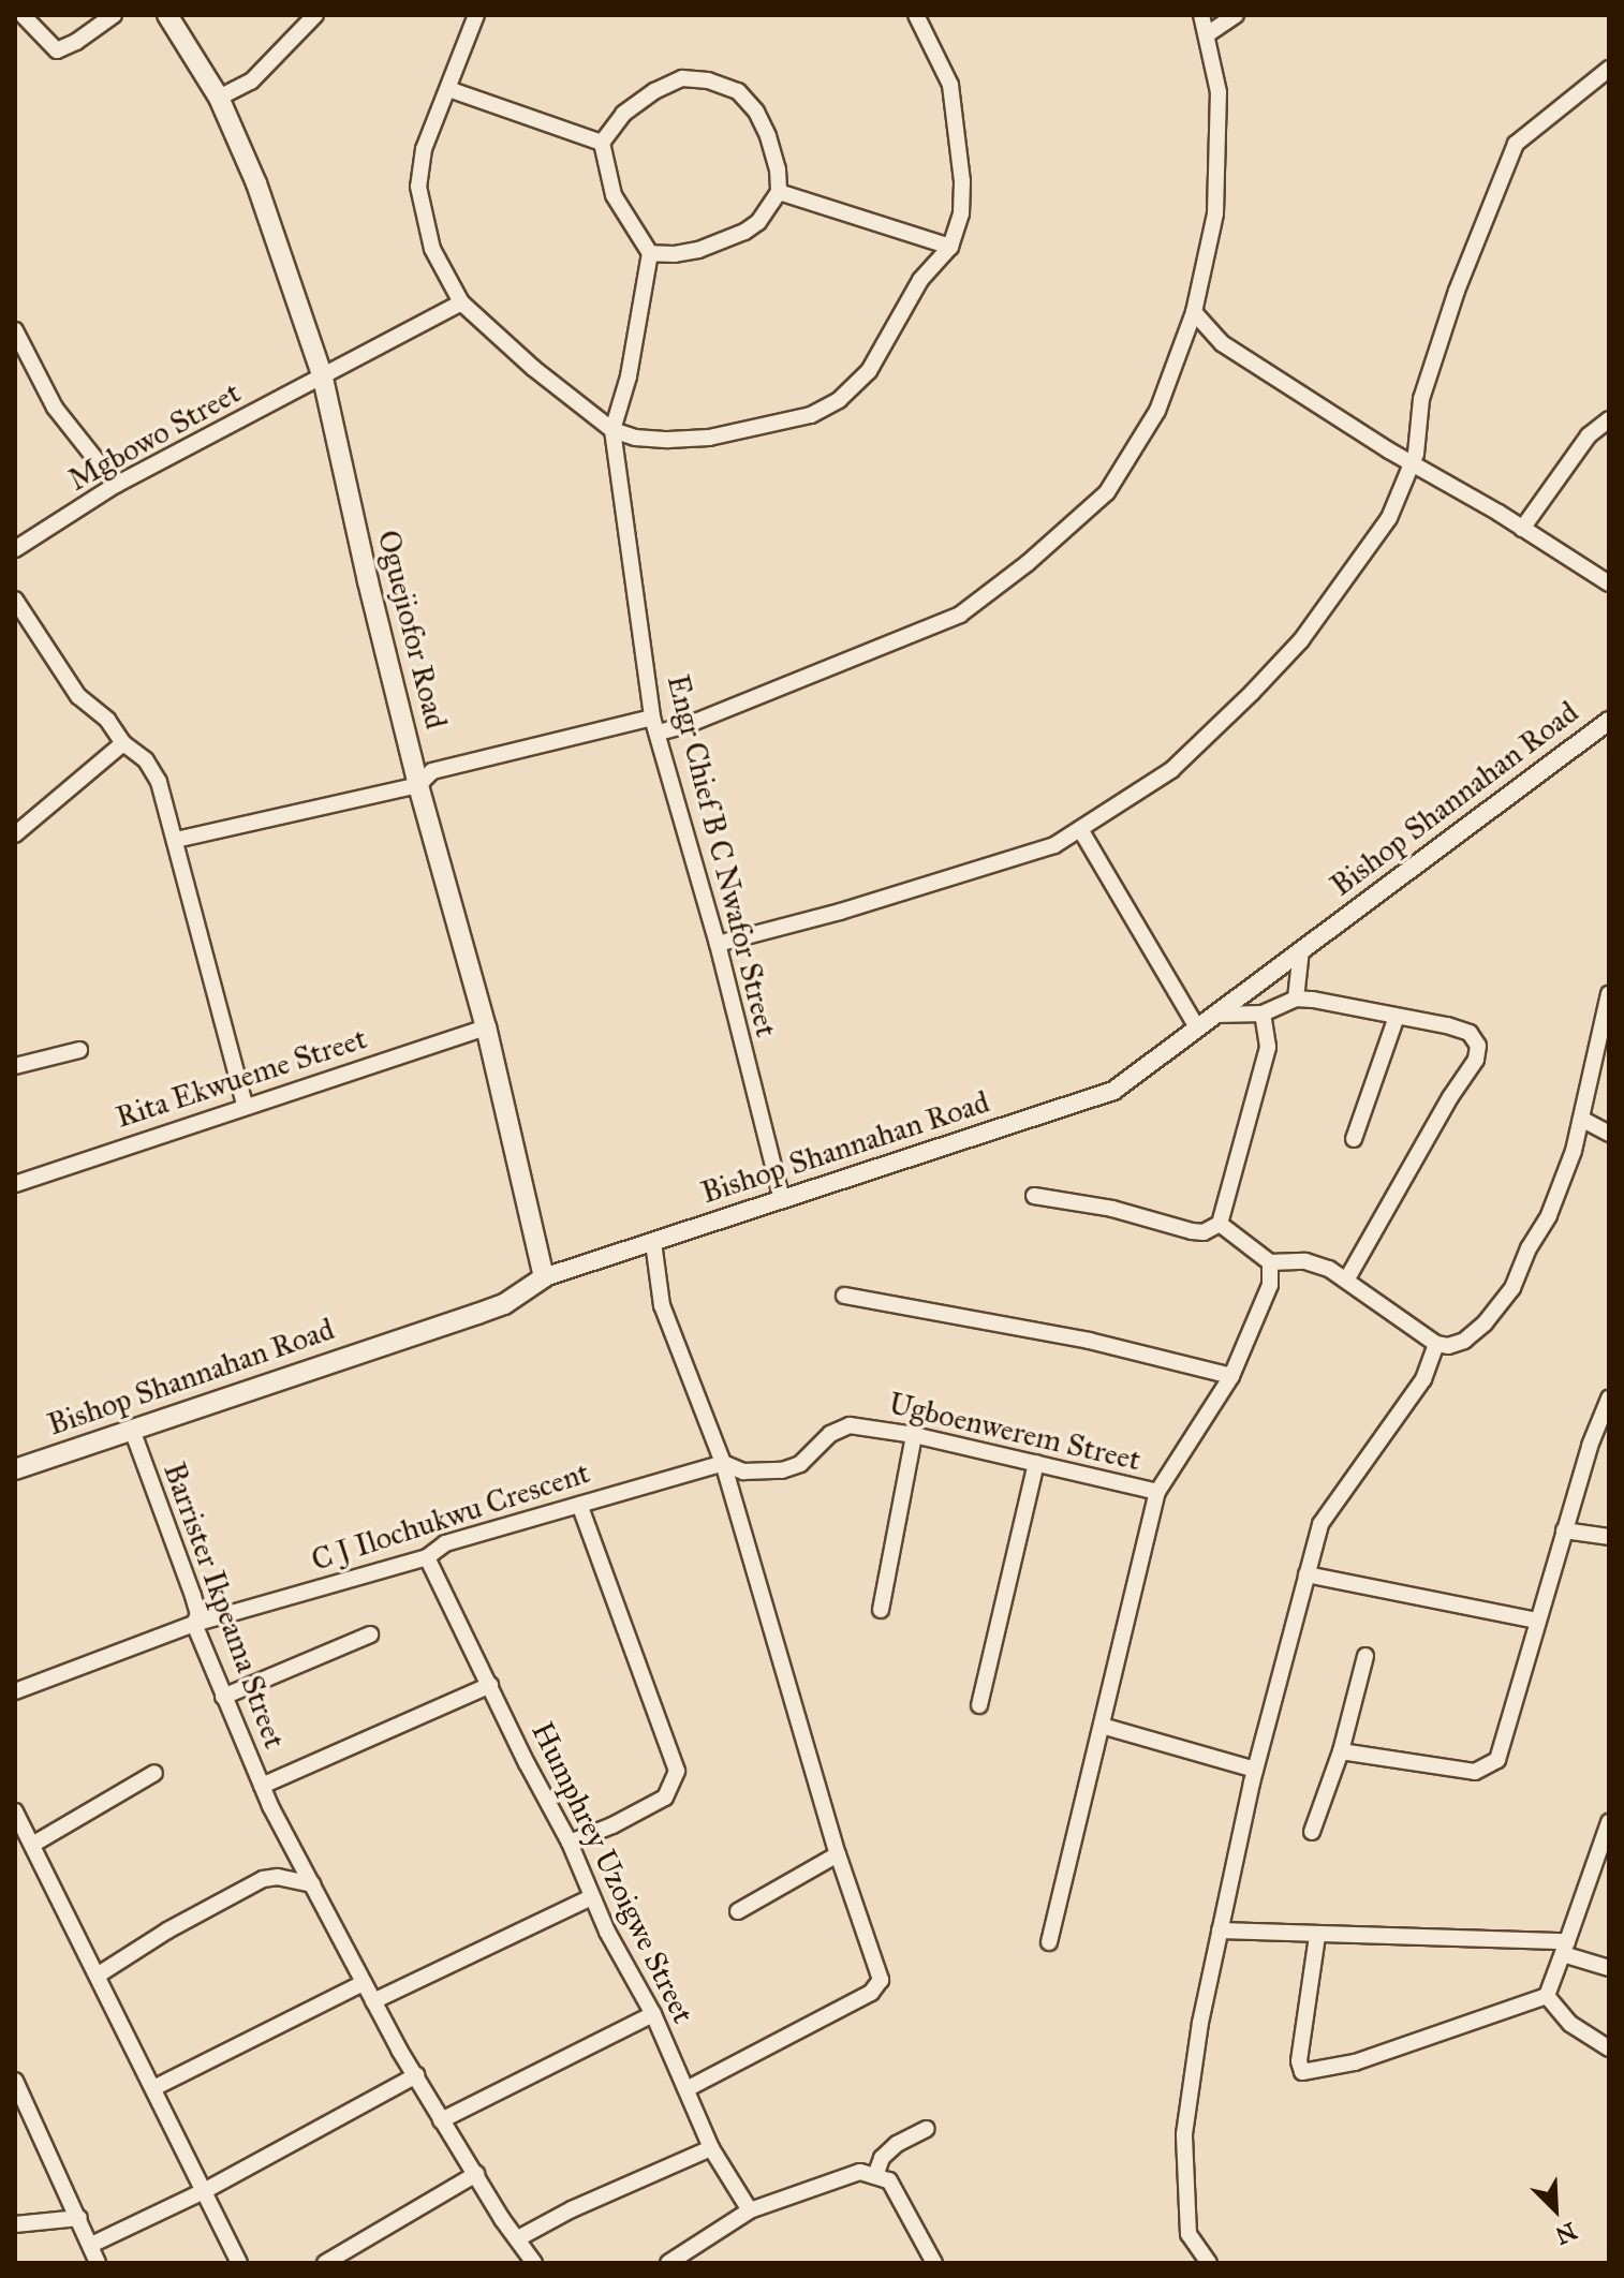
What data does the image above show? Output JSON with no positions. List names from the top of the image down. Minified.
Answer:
{"streets":{"main road":["Oguejiofor Road","Bishop Shannahan Road"],"street":["Mgbowo Street","Engr Chief B C Nwafor Street","Rita Ekwueme Street","Ugboenwerem Street","C J Ilochukwu Crescent","Barrister Ikpeama Street","Humphrey Uzoigwe Street"]},"crossings":[["Mgbowo Street","Oguejiofor Road"],["Oguejiofor Road","Bishop Shannahan Road"],["Oguejiofor Road","Rita Ekwueme Street"],["Bishop Shannahan Road","Engr Chief B C Nwafor Street"],["Bishop Shannahan Road","Barrister Ikpeama Street"],["Ugboenwerem Street","C J Ilochukwu Crescent"],["C J Ilochukwu Crescent","Barrister Ikpeama Street"],["C J Ilochukwu Crescent","Humphrey Uzoigwe Street"]],"north":"bottom right"}
